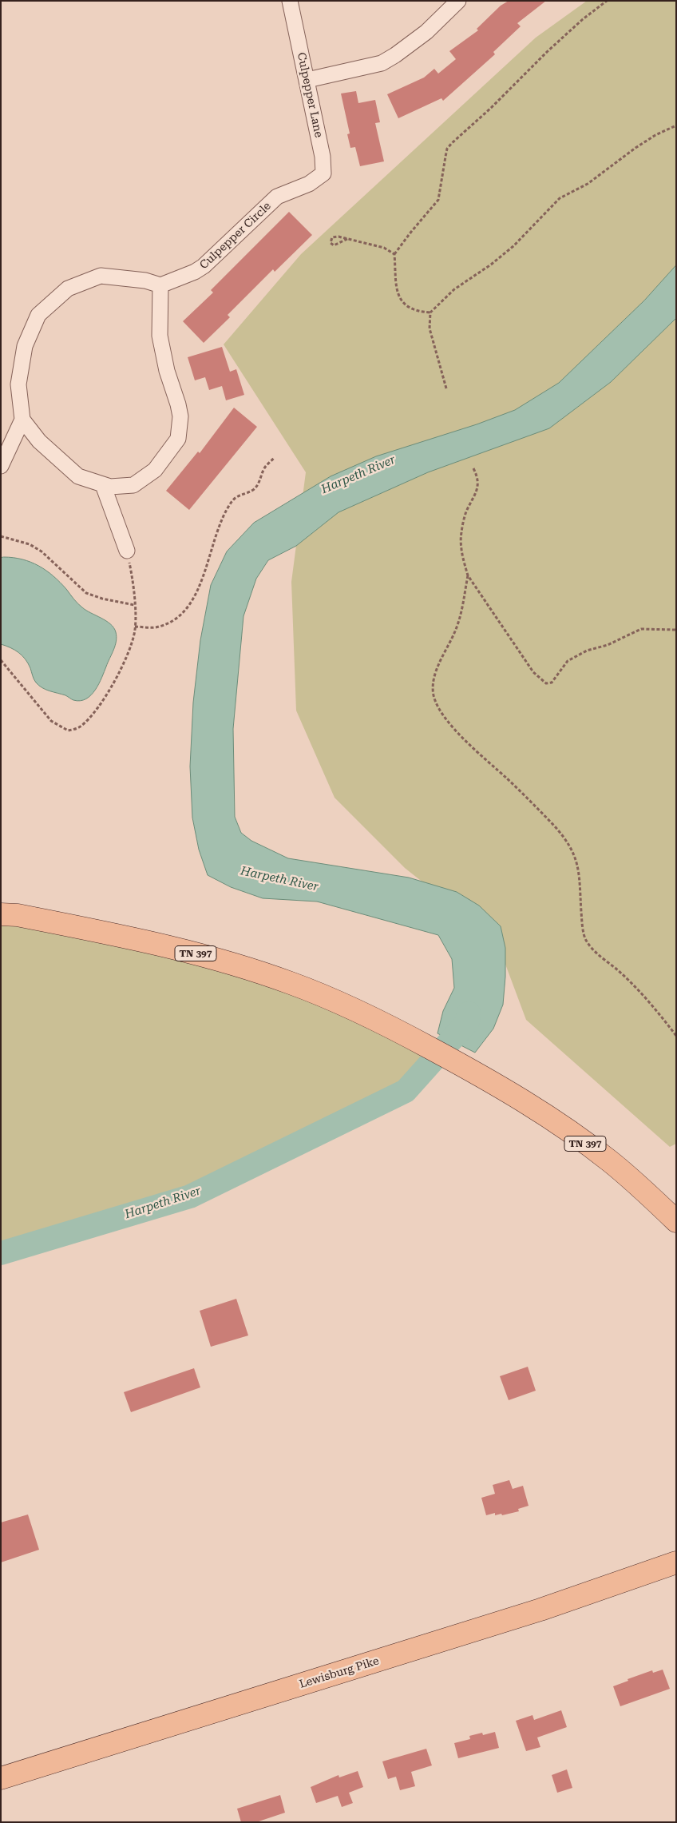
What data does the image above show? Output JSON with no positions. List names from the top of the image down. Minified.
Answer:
{"streets":{"main road":["TN 397","Lewisburg Pike"],"street":["Culpepper Lane","Culpepper Circle"]},"crossings":[["Culpepper Lane","Culpepper Circle"]],"water":["Harpeth River"]}
